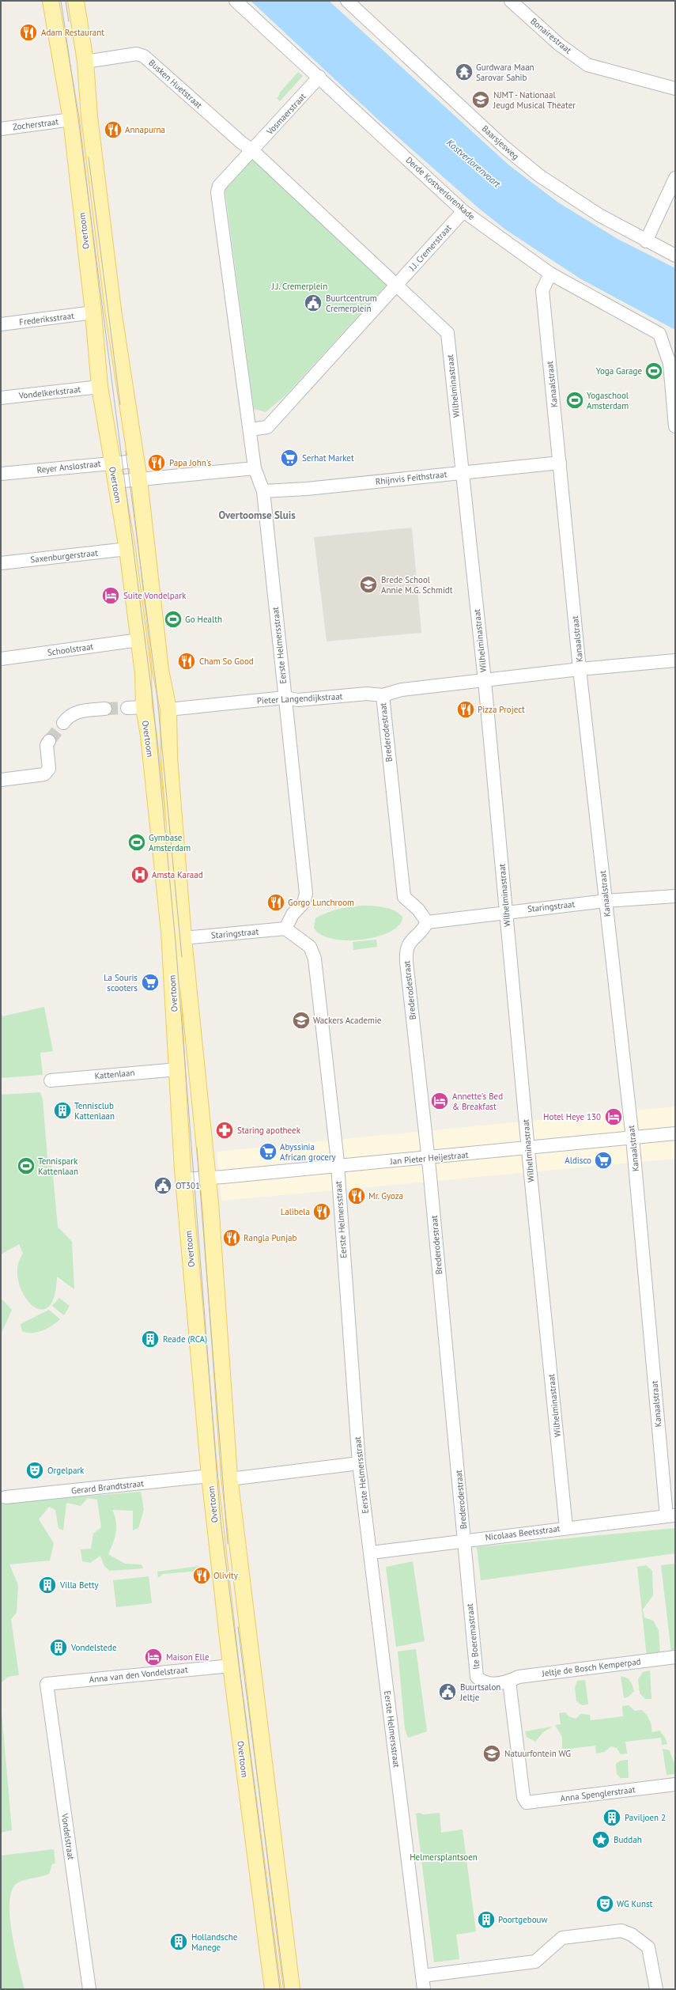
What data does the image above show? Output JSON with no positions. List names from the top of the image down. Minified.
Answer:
{"streets":{"main road":["Overtoom"],"street":["Bonairestraat","Busken Huetstraat","Vosmaerstraat","Zocherstraat","Baarsjesweg","Derde Kostverlorenkade","J.J. Cremerstraat","Frederiksstraat","Kanaalstraat","Wilhelminastraat","Vondelkerkstraat","Reyer Anslostraat","Rhijnvis Feithstraat","Saxenburgerstraat","Eerste Helmersstraat","Schoolstraat","Pieter Langendijkstraat","Brederodestraat","Staringstraat","Kattenlaan","Jan Pieter Heijestraat","Gerard Brandtstraat","Nicolaas Beetsstraat","Ite Boeremastraat","Jeltje de Bosch Kemperpad","Anna van den Vondelstraat","Anna Spenglerstraat","Vondelstraat"]},"crossings":[["Busken Huetstraat","Vosmaerstraat"],["Busken Huetstraat","Overtoom"],["Vosmaerstraat","Derde Kostverlorenkade"],["Zocherstraat","Overtoom"],["Derde Kostverlorenkade","J.J. Cremerstraat"],["Derde Kostverlorenkade","Kanaalstraat"],["Overtoom","Frederiksstraat"],["Overtoom","Vondelkerkstraat"],["Overtoom","Reyer Anslostraat"],["Overtoom","Saxenburgerstraat"],["Overtoom","Schoolstraat"],["Overtoom","Pieter Langendijkstraat"],["Overtoom","Staringstraat"],["Overtoom","Kattenlaan"],["Overtoom","Jan Pieter Heijestraat"],["Overtoom","Gerard Brandtstraat"],["Overtoom","Anna van den Vondelstraat"],["J.J. Cremerstraat","Wilhelminastraat"],["Kanaalstraat","Rhijnvis Feithstraat"],["Kanaalstraat","Pieter Langendijkstraat"],["Kanaalstraat","Staringstraat"],["Kanaalstraat","Jan Pieter Heijestraat"],["Kanaalstraat","Nicolaas Beetsstraat"],["Wilhelminastraat","Rhijnvis Feithstraat"],["Wilhelminastraat","Pieter Langendijkstraat"],["Wilhelminastraat","Staringstraat"],["Wilhelminastraat","Jan Pieter Heijestraat"],["Wilhelminastraat","Nicolaas Beetsstraat"],["Rhijnvis Feithstraat","Eerste Helmersstraat"],["Eerste Helmersstraat","Pieter Langendijkstraat"],["Eerste Helmersstraat","Staringstraat"],["Eerste Helmersstraat","Jan Pieter Heijestraat"],["Eerste Helmersstraat","Nicolaas Beetsstraat"],["Pieter Langendijkstraat","Brederodestraat"],["Brederodestraat","Staringstraat"],["Brederodestraat","Jan Pieter Heijestraat"],["Brederodestraat","Nicolaas Beetsstraat"],["Brederodestraat","Ite Boeremastraat"],["Nicolaas Beetsstraat","Ite Boeremastraat"],["Ite Boeremastraat","Jeltje de Bosch Kemperpad"],["Ite Boeremastraat","Anna Spenglerstraat"],["Jeltje de Bosch Kemperpad","Anna Spenglerstraat"],["Anna van den Vondelstraat","Vondelstraat"]],"districts":["Overtoomse Sluis"],"water":["Kostverlorenvaart"],"parks":["J.J. Cremerplein","Helmersplantsoen"],"places":{"restaurant":["Adam Restaurant","Annapurna","Papa John's","Cham So Good","Pizza Project","Gorgo Lunchroom","Mr. Gyoza","Lalibela","Rangla Punjab","Olivity"],"temple":["Gurdwara Maan Sarovar Sahib"],"school or university":["NJMT - Nationaal Jeugd Musical Theater","Brede School Annie M.G. Schmidt","Wackers Academie","Natuurfontein WG"],"public building":["Buurtcentrum Cremerplein","OT301","Buurtsalon Jeltje"],"sports":["Yoga Garage","Yogaschool Amsterdam","Go Health","Gymbase Amsterdam","Tennispark Kattenlaan"],"supermarket":["Serhat Market","La Souris scooters","Abyssinia African grocery","Aldisco"],"hotel":["Suite Vondelpark","Annette's Bed & Breakfast","Hotel Heye 130","Maison Elle"],"hospital":["Amsta Karaad"],"building":["Tennisclub Kattenlaan","Reade (RCA)","Villa Betty","Vondelstede","Paviljoen 2","Poortgebouw","Hollandsche Manege"],"pharmacy":["Staring apotheek"],"theatre":["Orgelpark","WG Kunst"],"place":["Buddah"]}}
